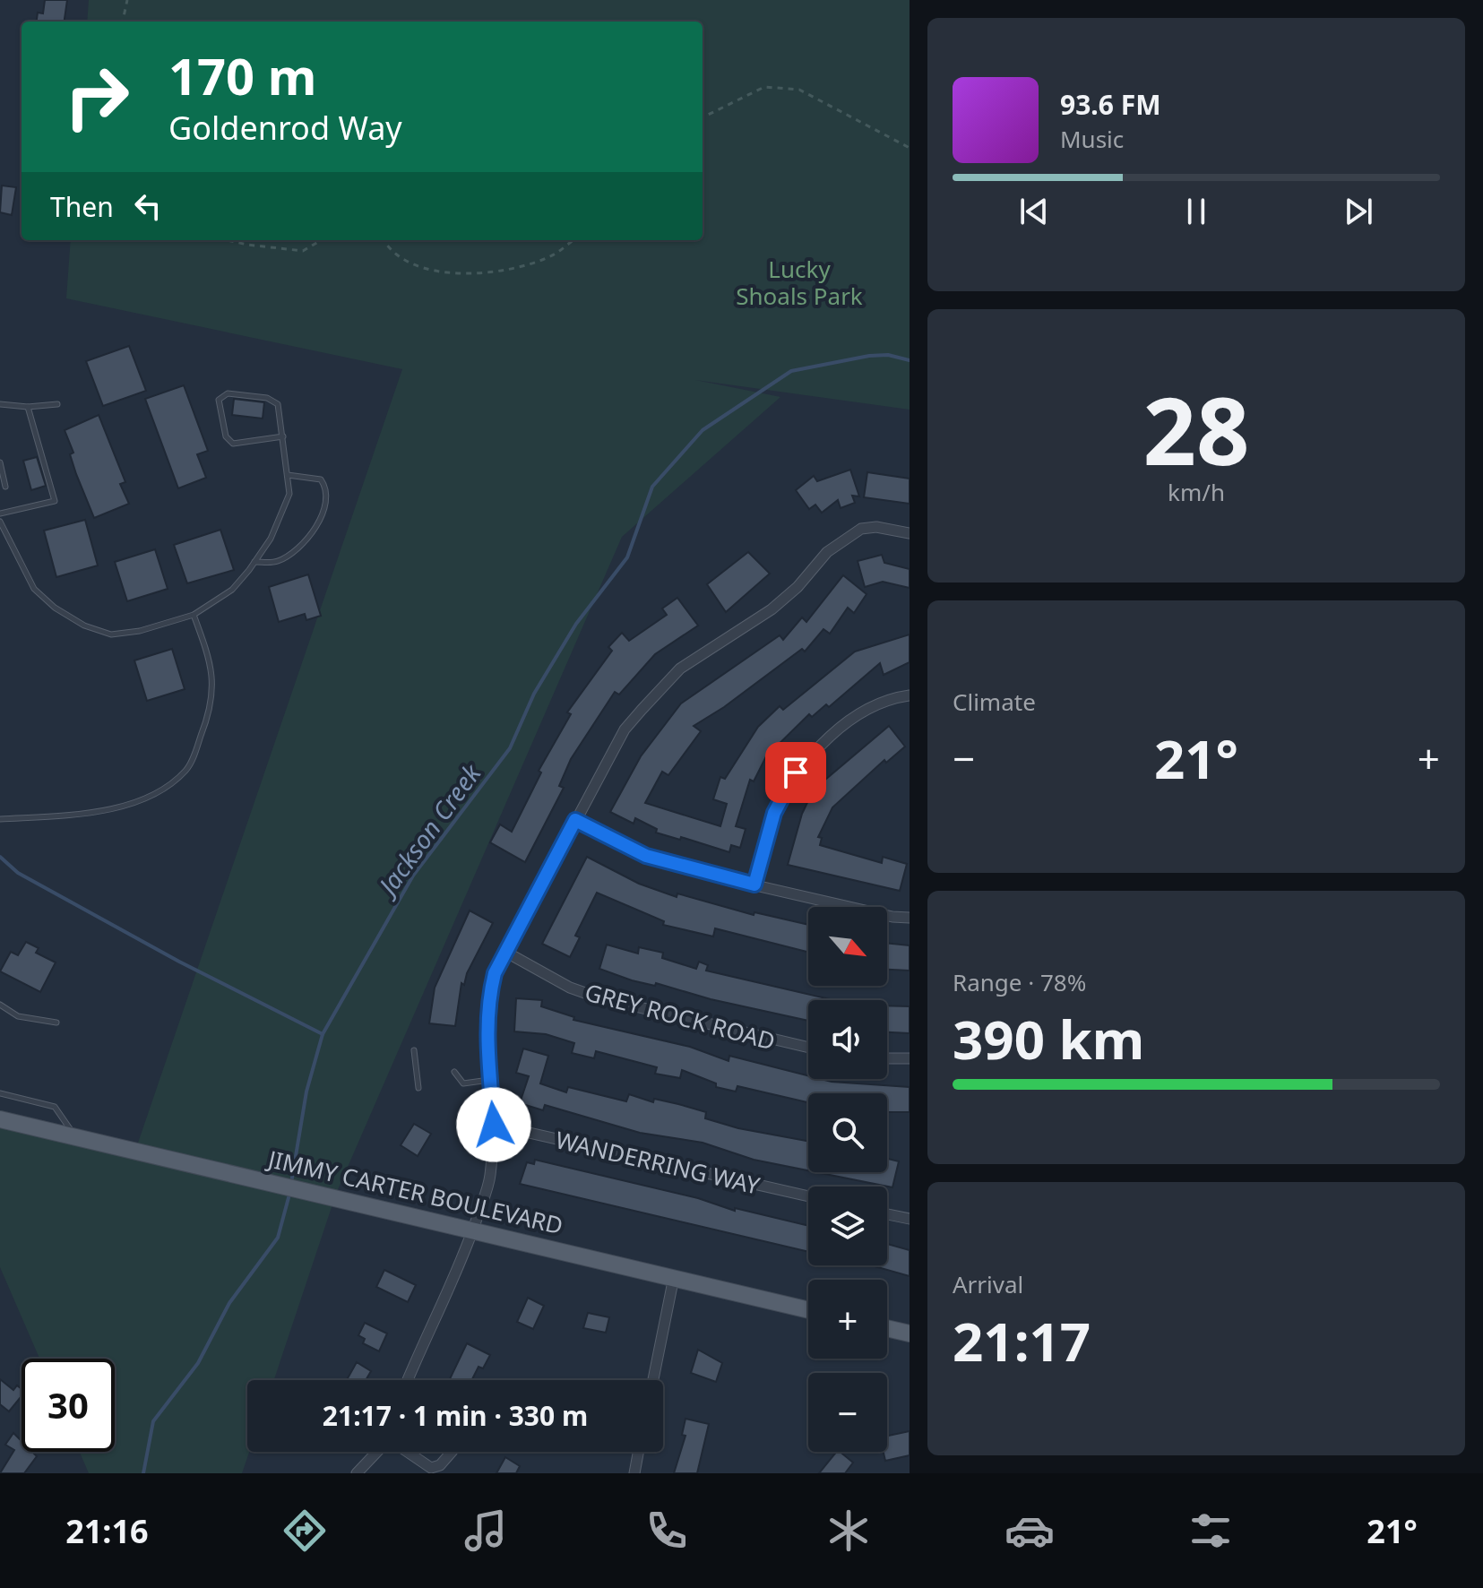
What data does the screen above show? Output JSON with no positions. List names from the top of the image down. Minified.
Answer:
{"streets":{"main road":["JIMMY CARTER BOULEVARD"],"street":["GREY ROCK ROAD","WANDERRING WAY"]},"water":["Jackson Creek"],"parks":["Lucky Shoals Park"],"north":"bottom right","page":{"turn":["170 m","Goldenrod Way"],"song":["93.6 FM","Music"],"then":"Then","tile":[["28","km/h"],"Climate",["Range · 78%","390 km"],["Arrival","21:17"]],"heat":["−","21°","+"],"map_buttons":["+","−"],"limit":"30","trip":"21:17 · 1 min · 330 m","tabs":["21:16","21°"]}}
